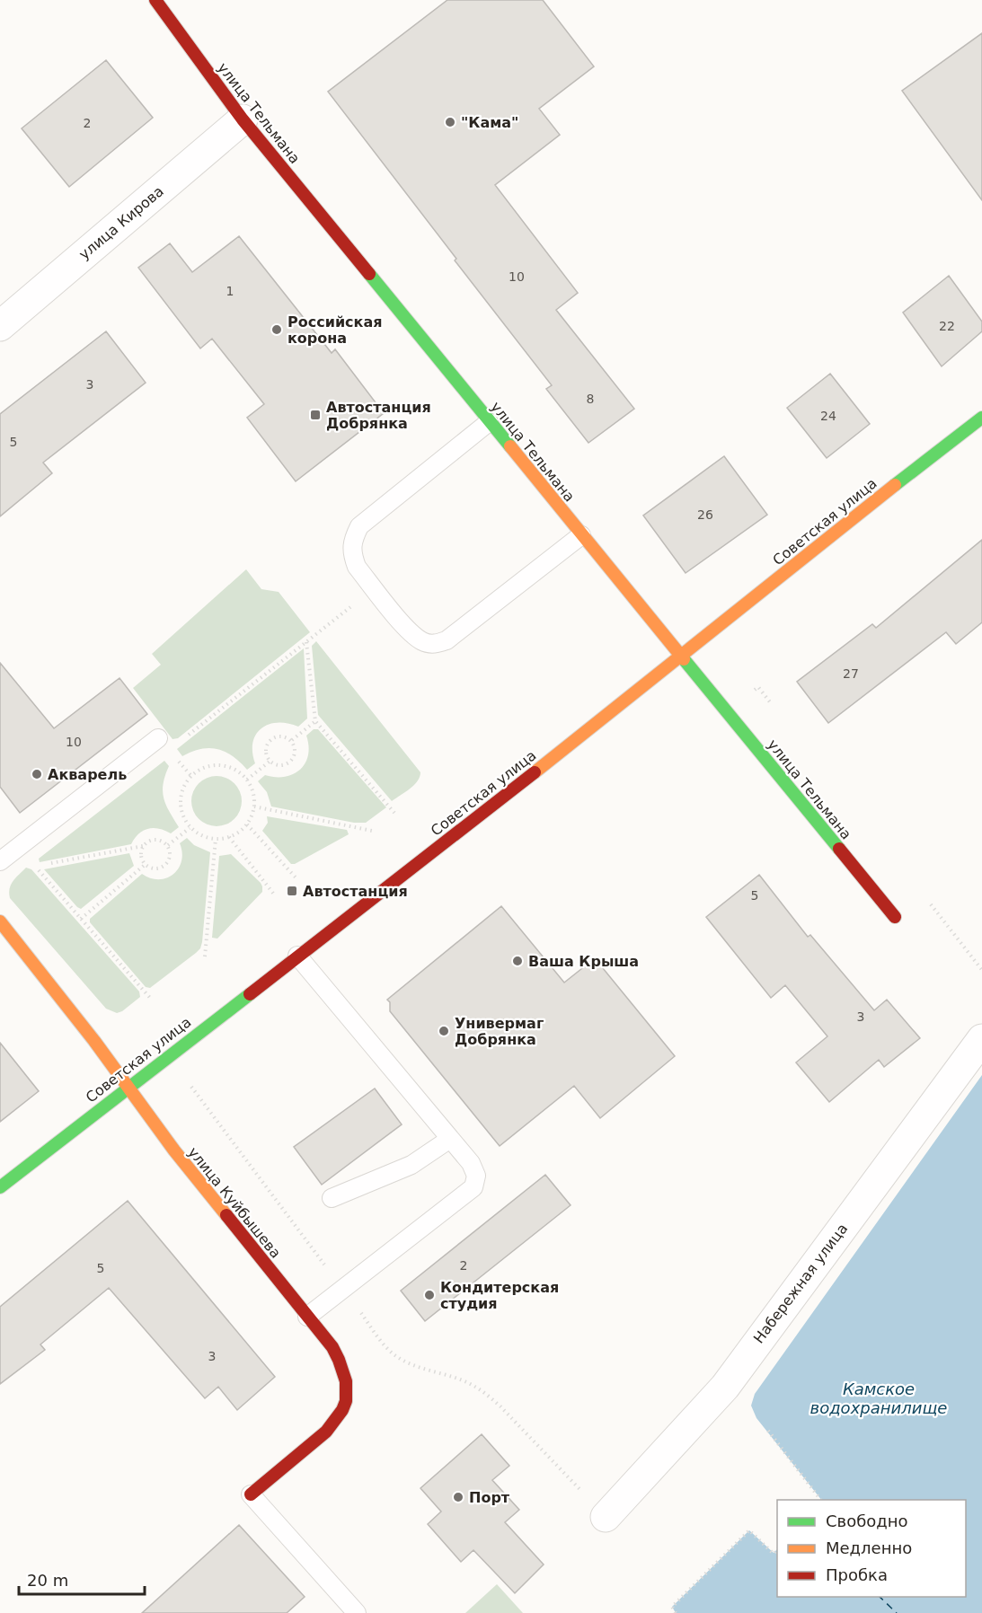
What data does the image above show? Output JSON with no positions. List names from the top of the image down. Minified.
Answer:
{"streets":{"street":["улица Тельмана","улица Кирова","Советская улица","улица Куйбышева","Набережная улица"]},"crossings":[["улица Тельмана","улица Кирова"],["улица Тельмана","Советская улица"],["Советская улица","улица Куйбышева"]],"water":["Камское водохранилище"],"places":{"other":["\"Кама\"","Российская корона","Акварель","Ваша Крыша","Универмаг Добрянка","Кондитерская студия","Порт"],"transit":["Автостанция Добрянка","Автостанция"]},"house_numbers":["2","10","1","22","3","8","24","5","26","27","10","5","3","2","5","3"],"legend":["Свободно","Медленно","Пробка"],"scale_bar":"20 m"}
